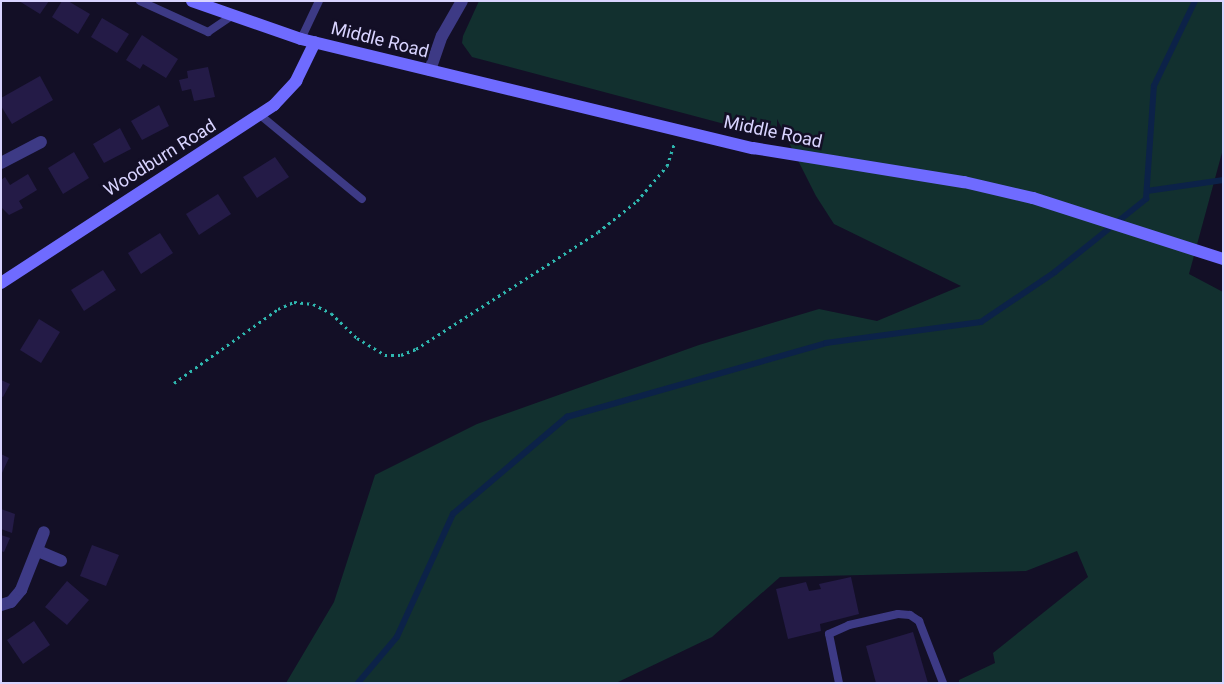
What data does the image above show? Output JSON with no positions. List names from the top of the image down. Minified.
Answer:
{"streets":{"main road":["Middle Road","Woodburn Road"]},"crossings":[["Middle Road","Woodburn Road"]]}
